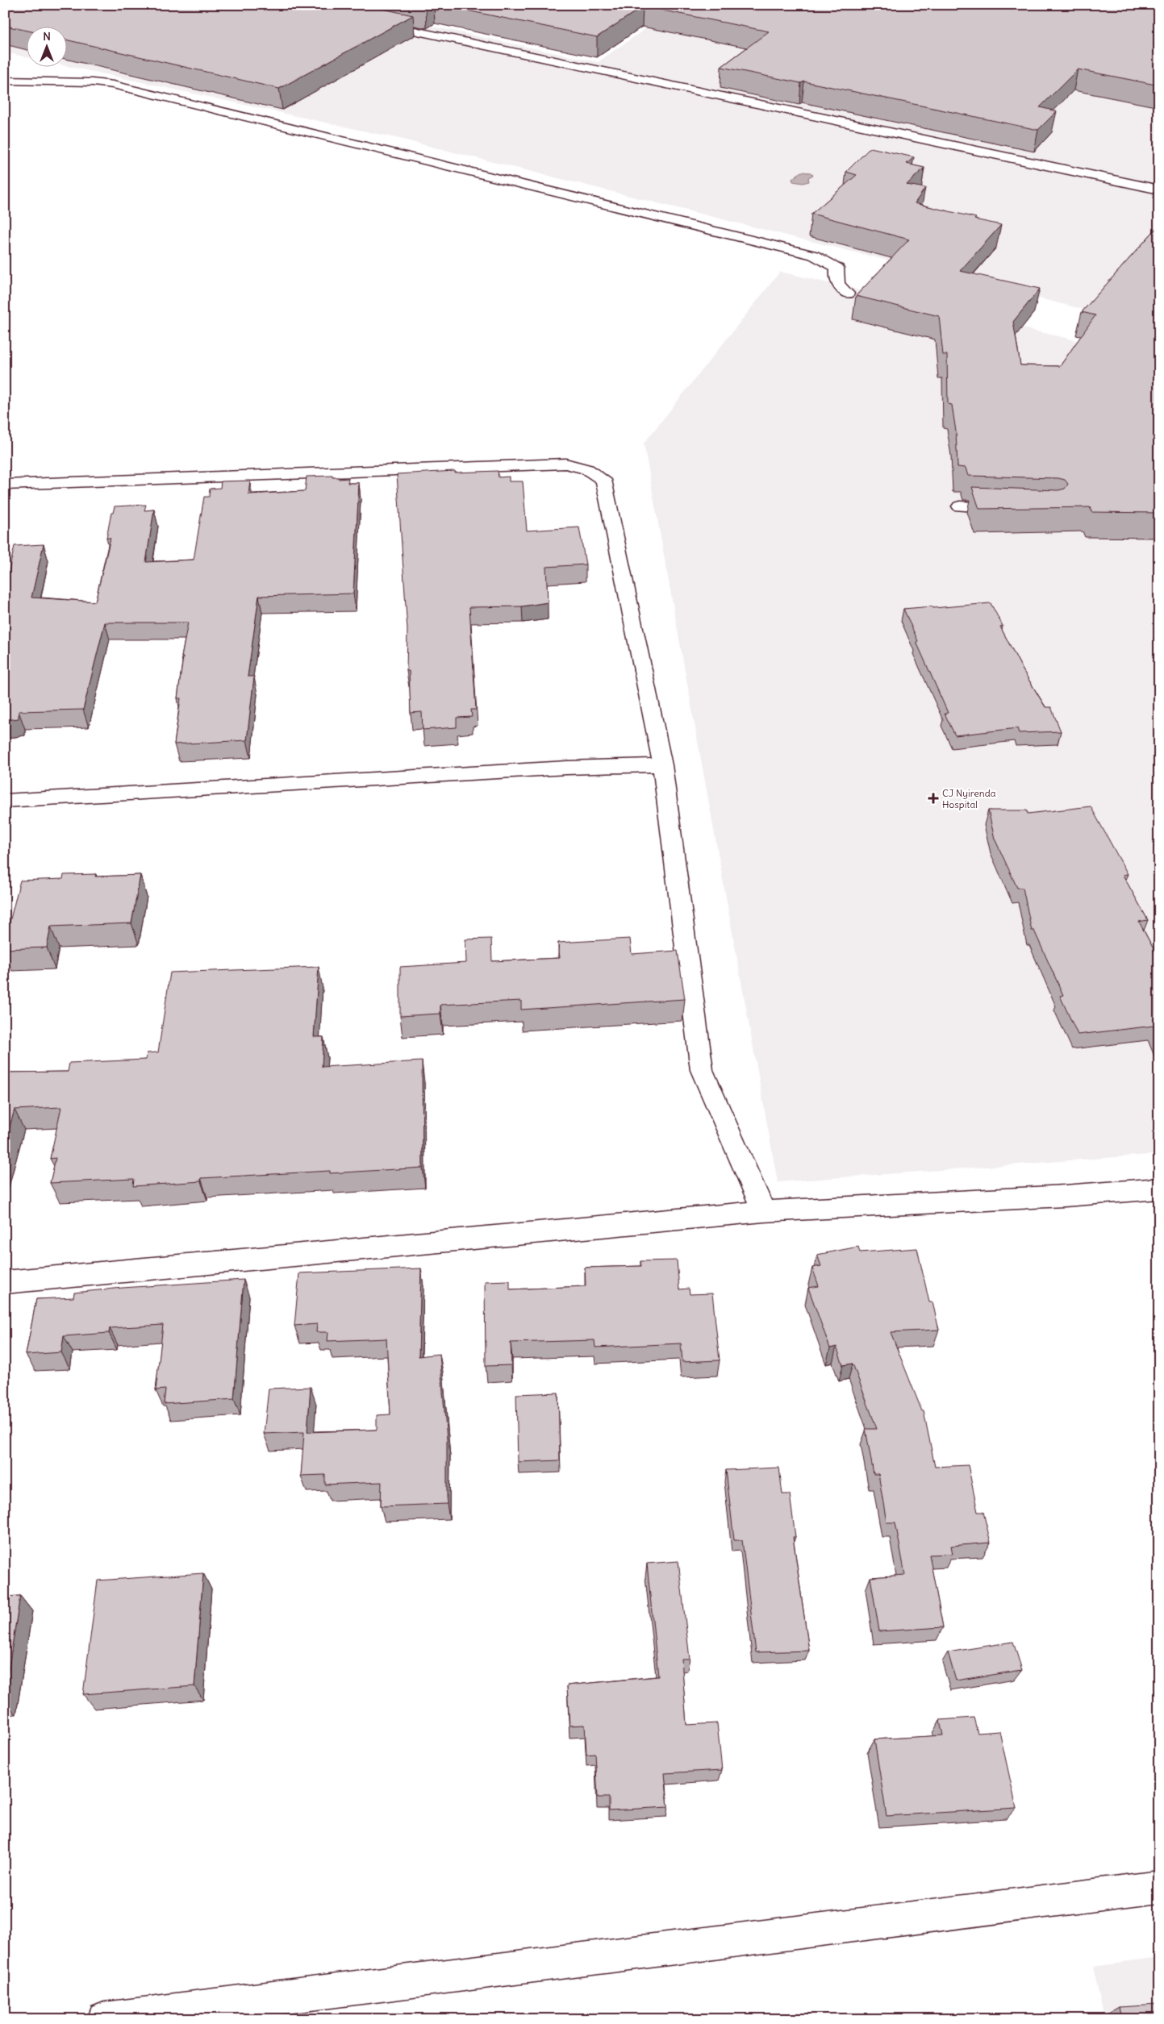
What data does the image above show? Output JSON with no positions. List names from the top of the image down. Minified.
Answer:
{"places":{"health":["CJ Nyirenda Hospital"]},"north":"top"}
